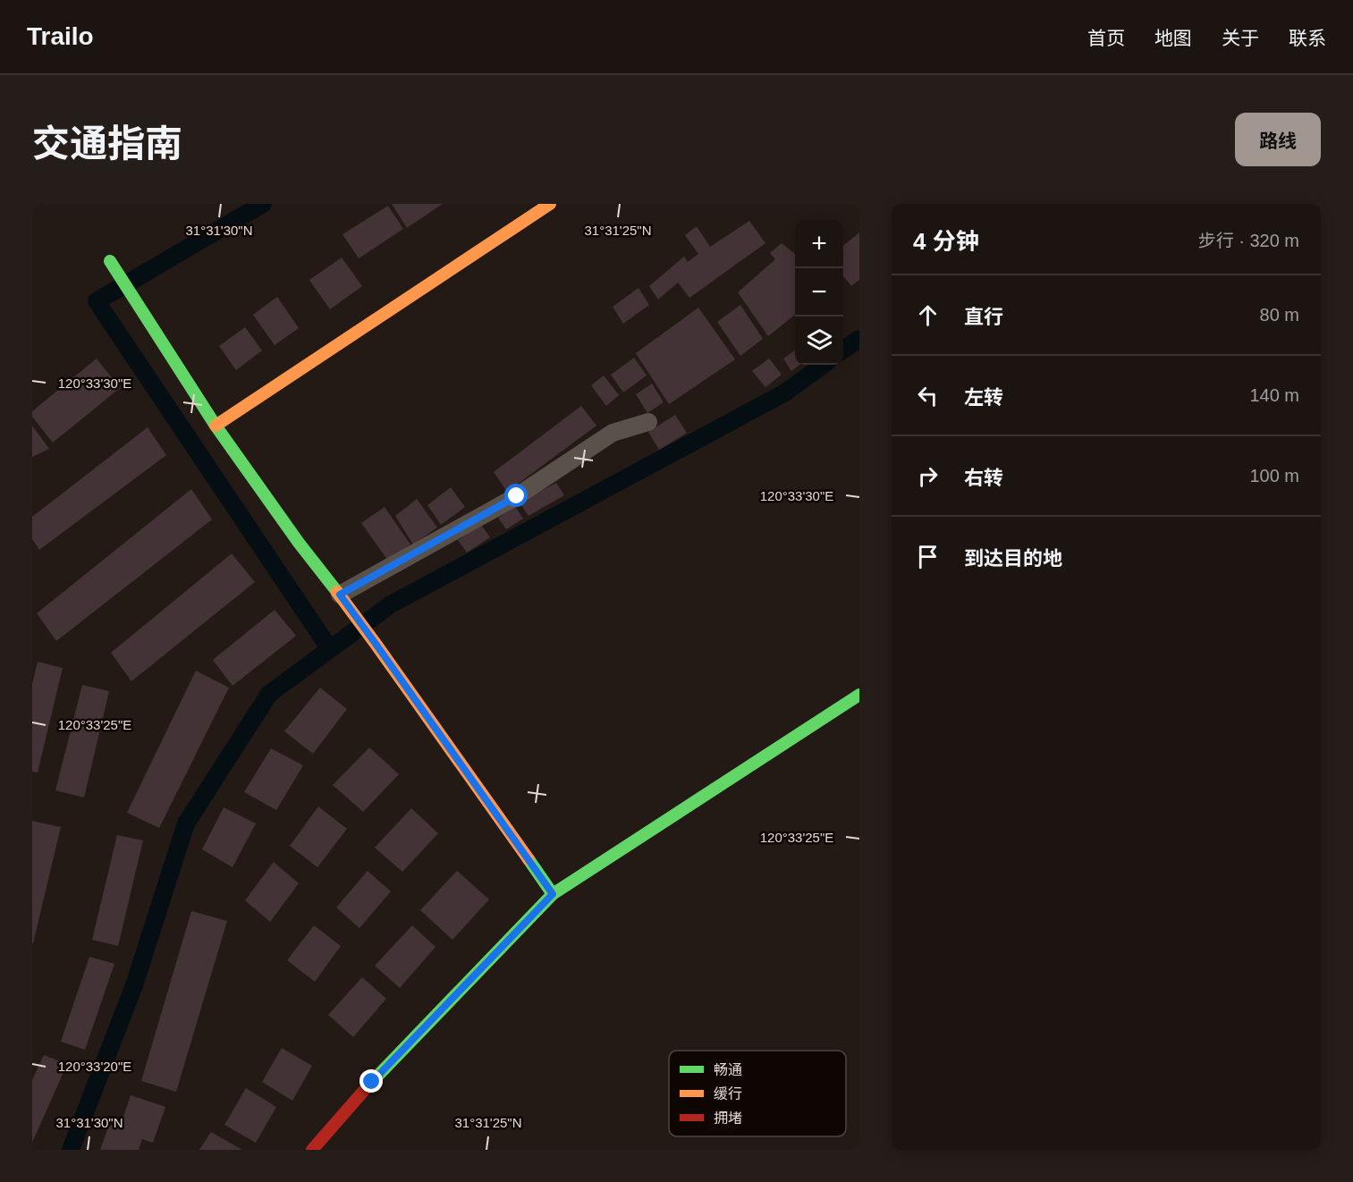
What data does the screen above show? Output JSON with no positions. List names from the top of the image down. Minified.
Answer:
{"legend":["畅通","缓行","拥堵"],"page":{"header":"Trailo","nav":["首页","地图","关于","联系"],"title":"交通指南","buttons":"路线","heading":["4 分钟","步行 · 320 m"],"map_buttons":["+","−"],"list":[["直行","80 m"],["左转","140 m"],["右转","100 m"],"到达目的地"]},"coordinates":["31°31'30\"N","31°31'25\"N","120°33'30\"E","120°33'25\"E","120°33'20\"E"]}
